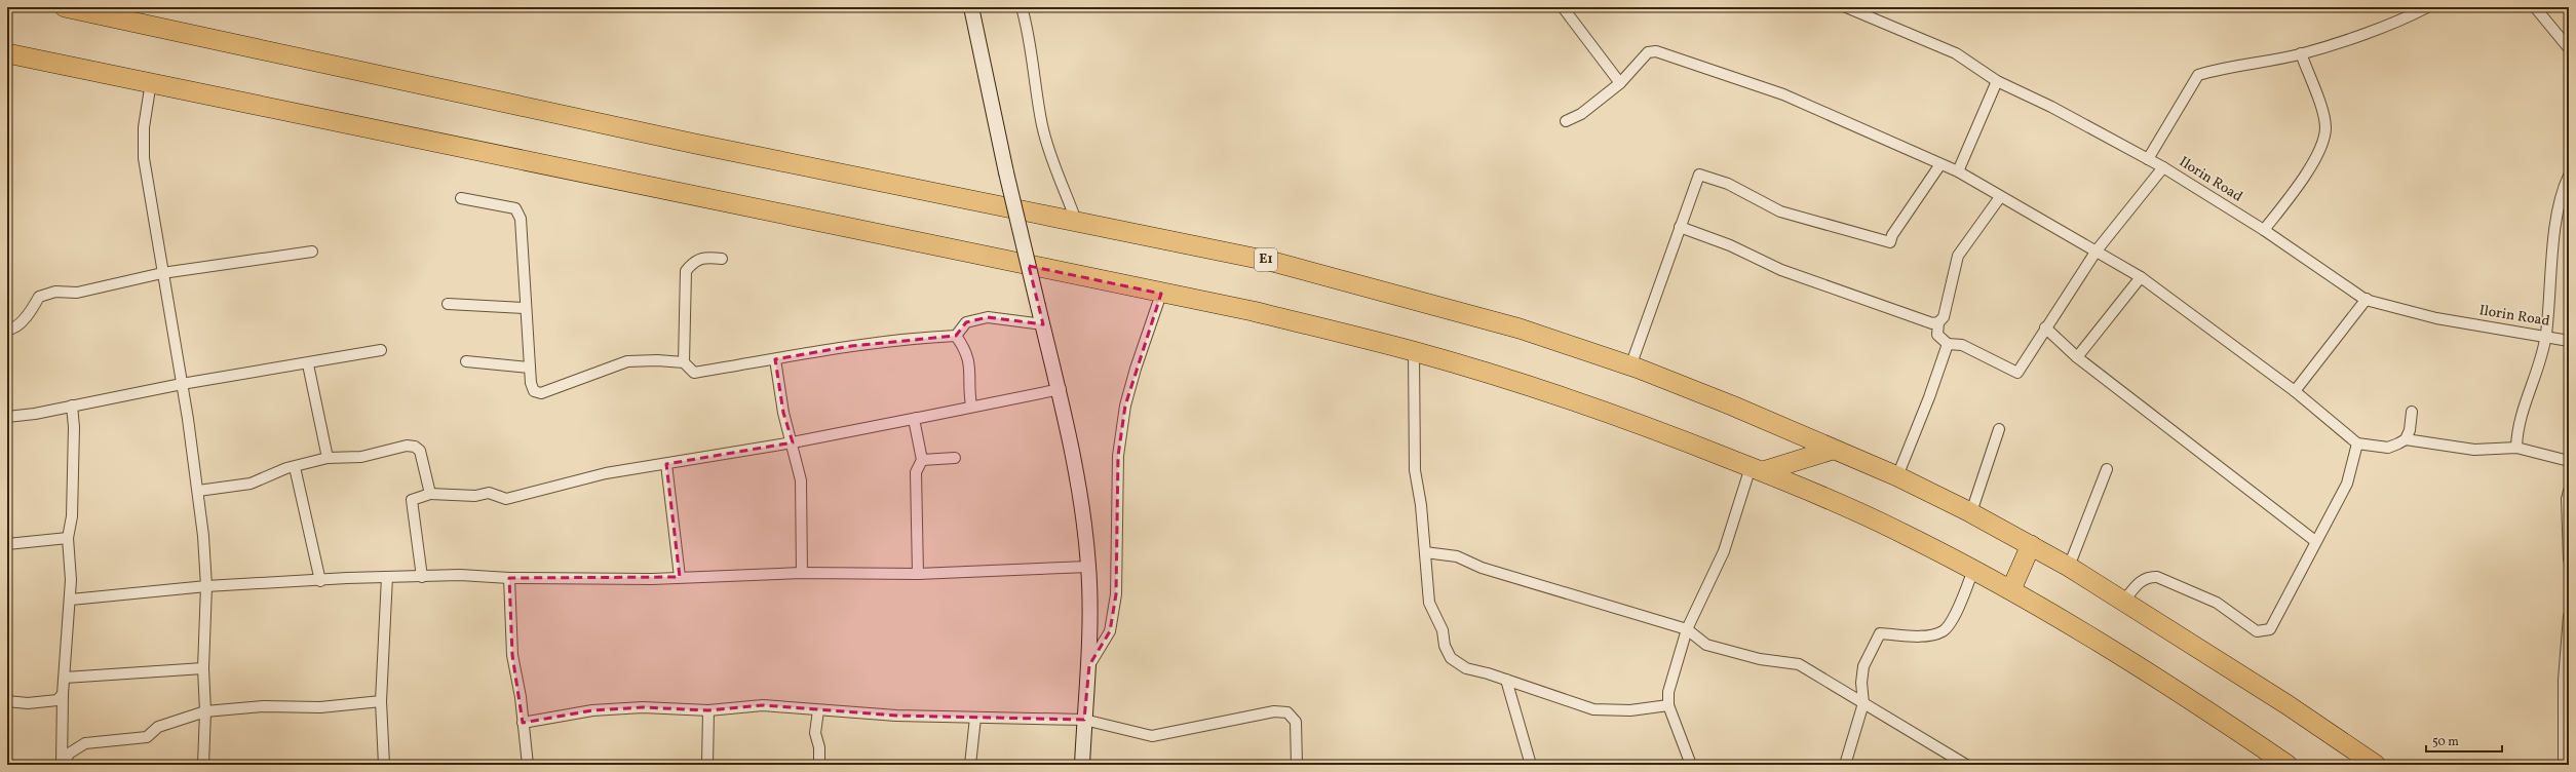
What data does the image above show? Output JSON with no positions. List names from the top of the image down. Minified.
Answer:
{"streets":{"highway":["E1"],"street":["Ilorin Road"]},"scale_bar":"50 m"}
